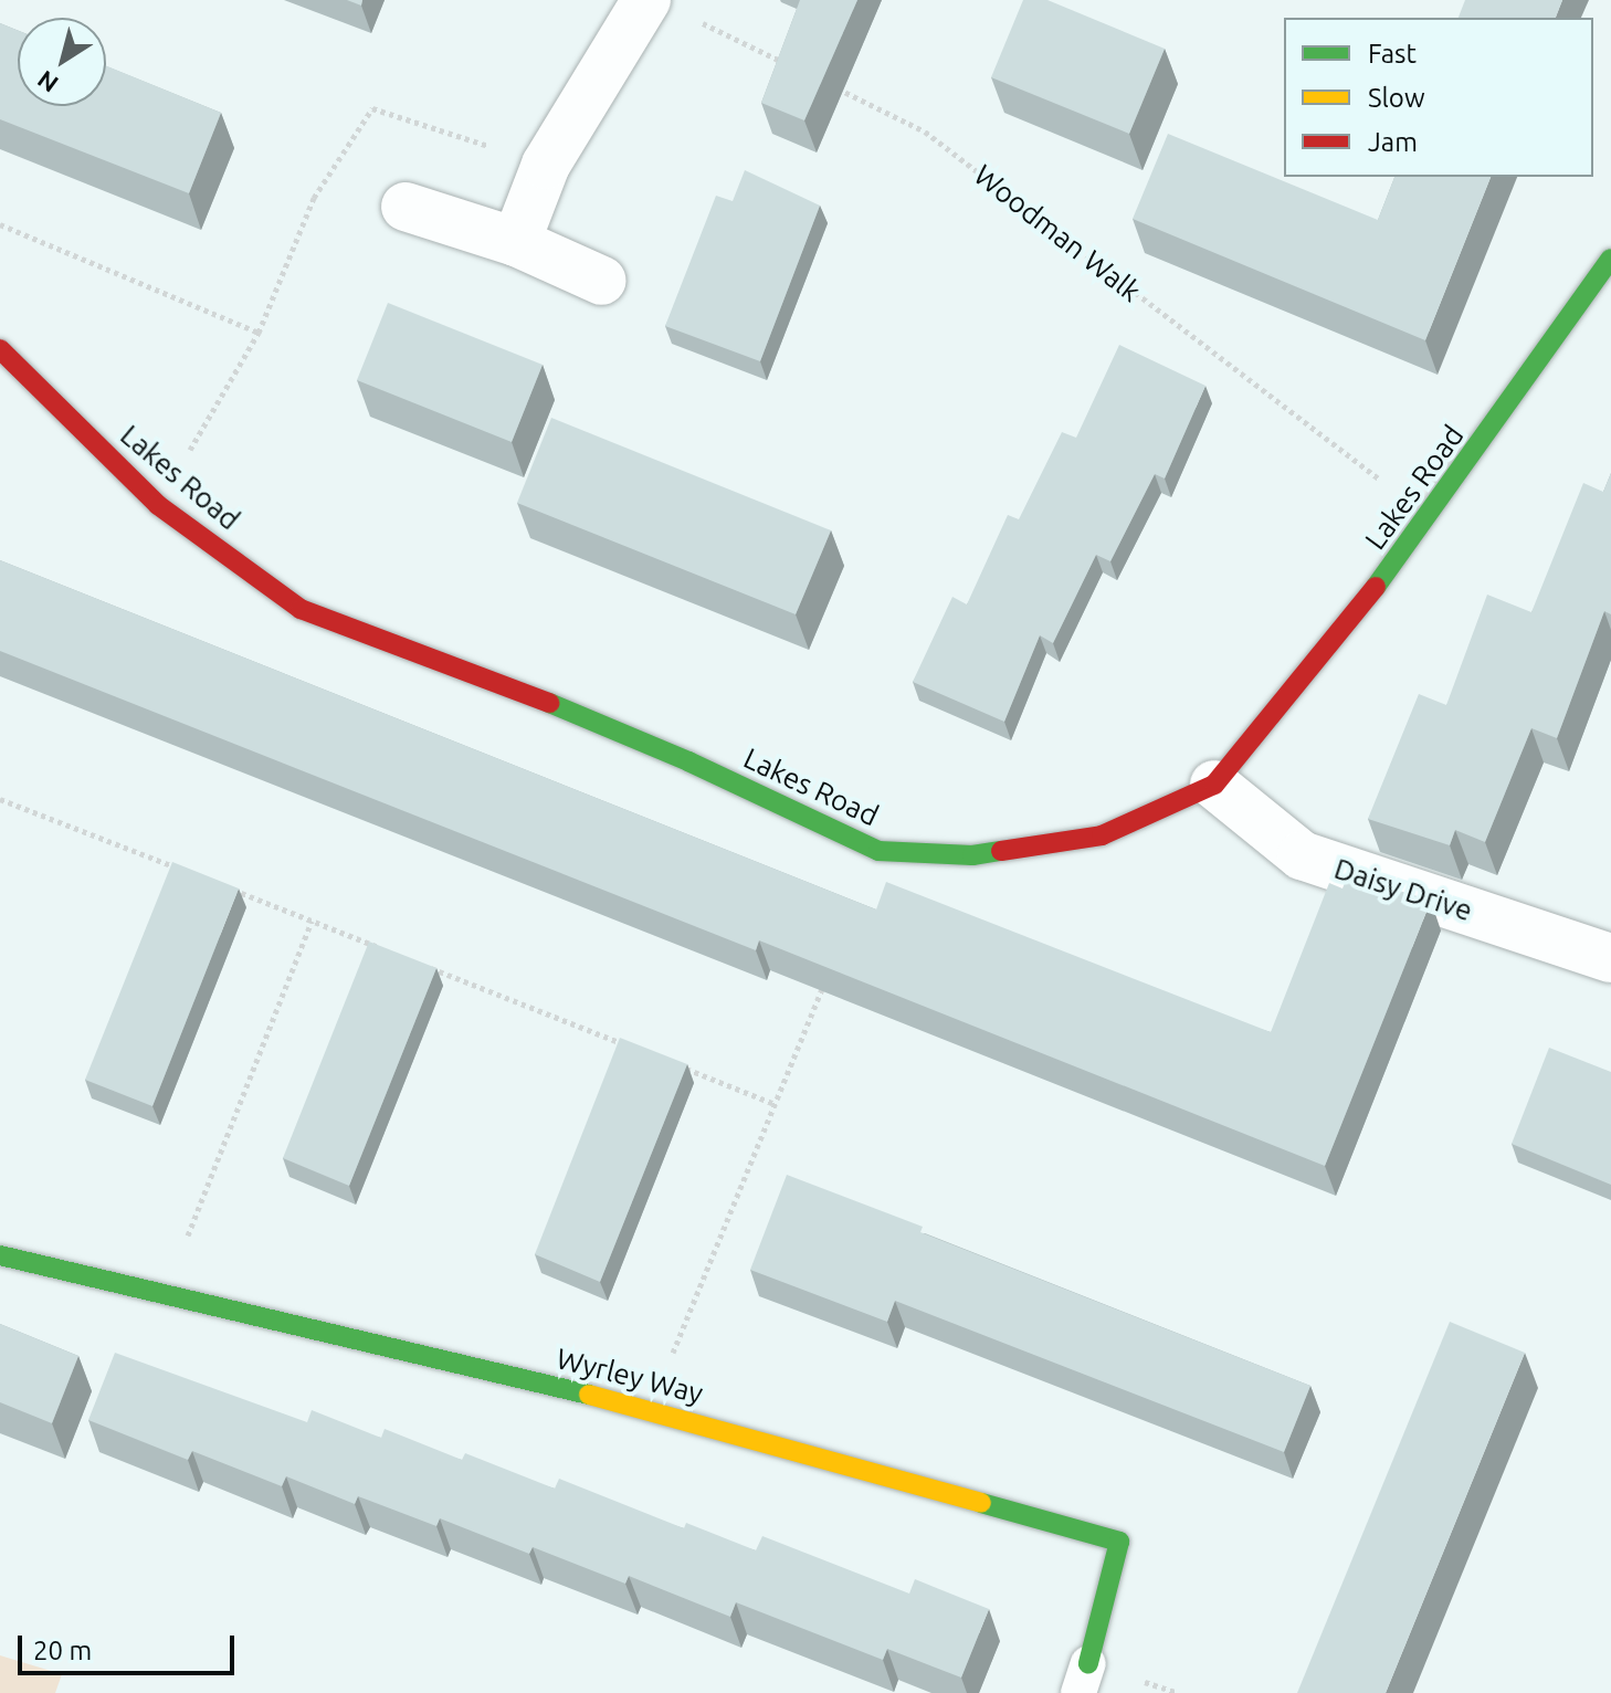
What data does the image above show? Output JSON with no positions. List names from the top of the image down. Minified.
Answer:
{"streets":{"street":["Lakes Road","Daisy Drive","Wyrley Way"],"path":["Woodman Walk"]},"crossings":[["Woodman Walk","Lakes Road"],["Lakes Road","Daisy Drive"]],"legend":["Fast","Slow","Jam"],"scale_bar":"20 m","north":"bottom left"}
